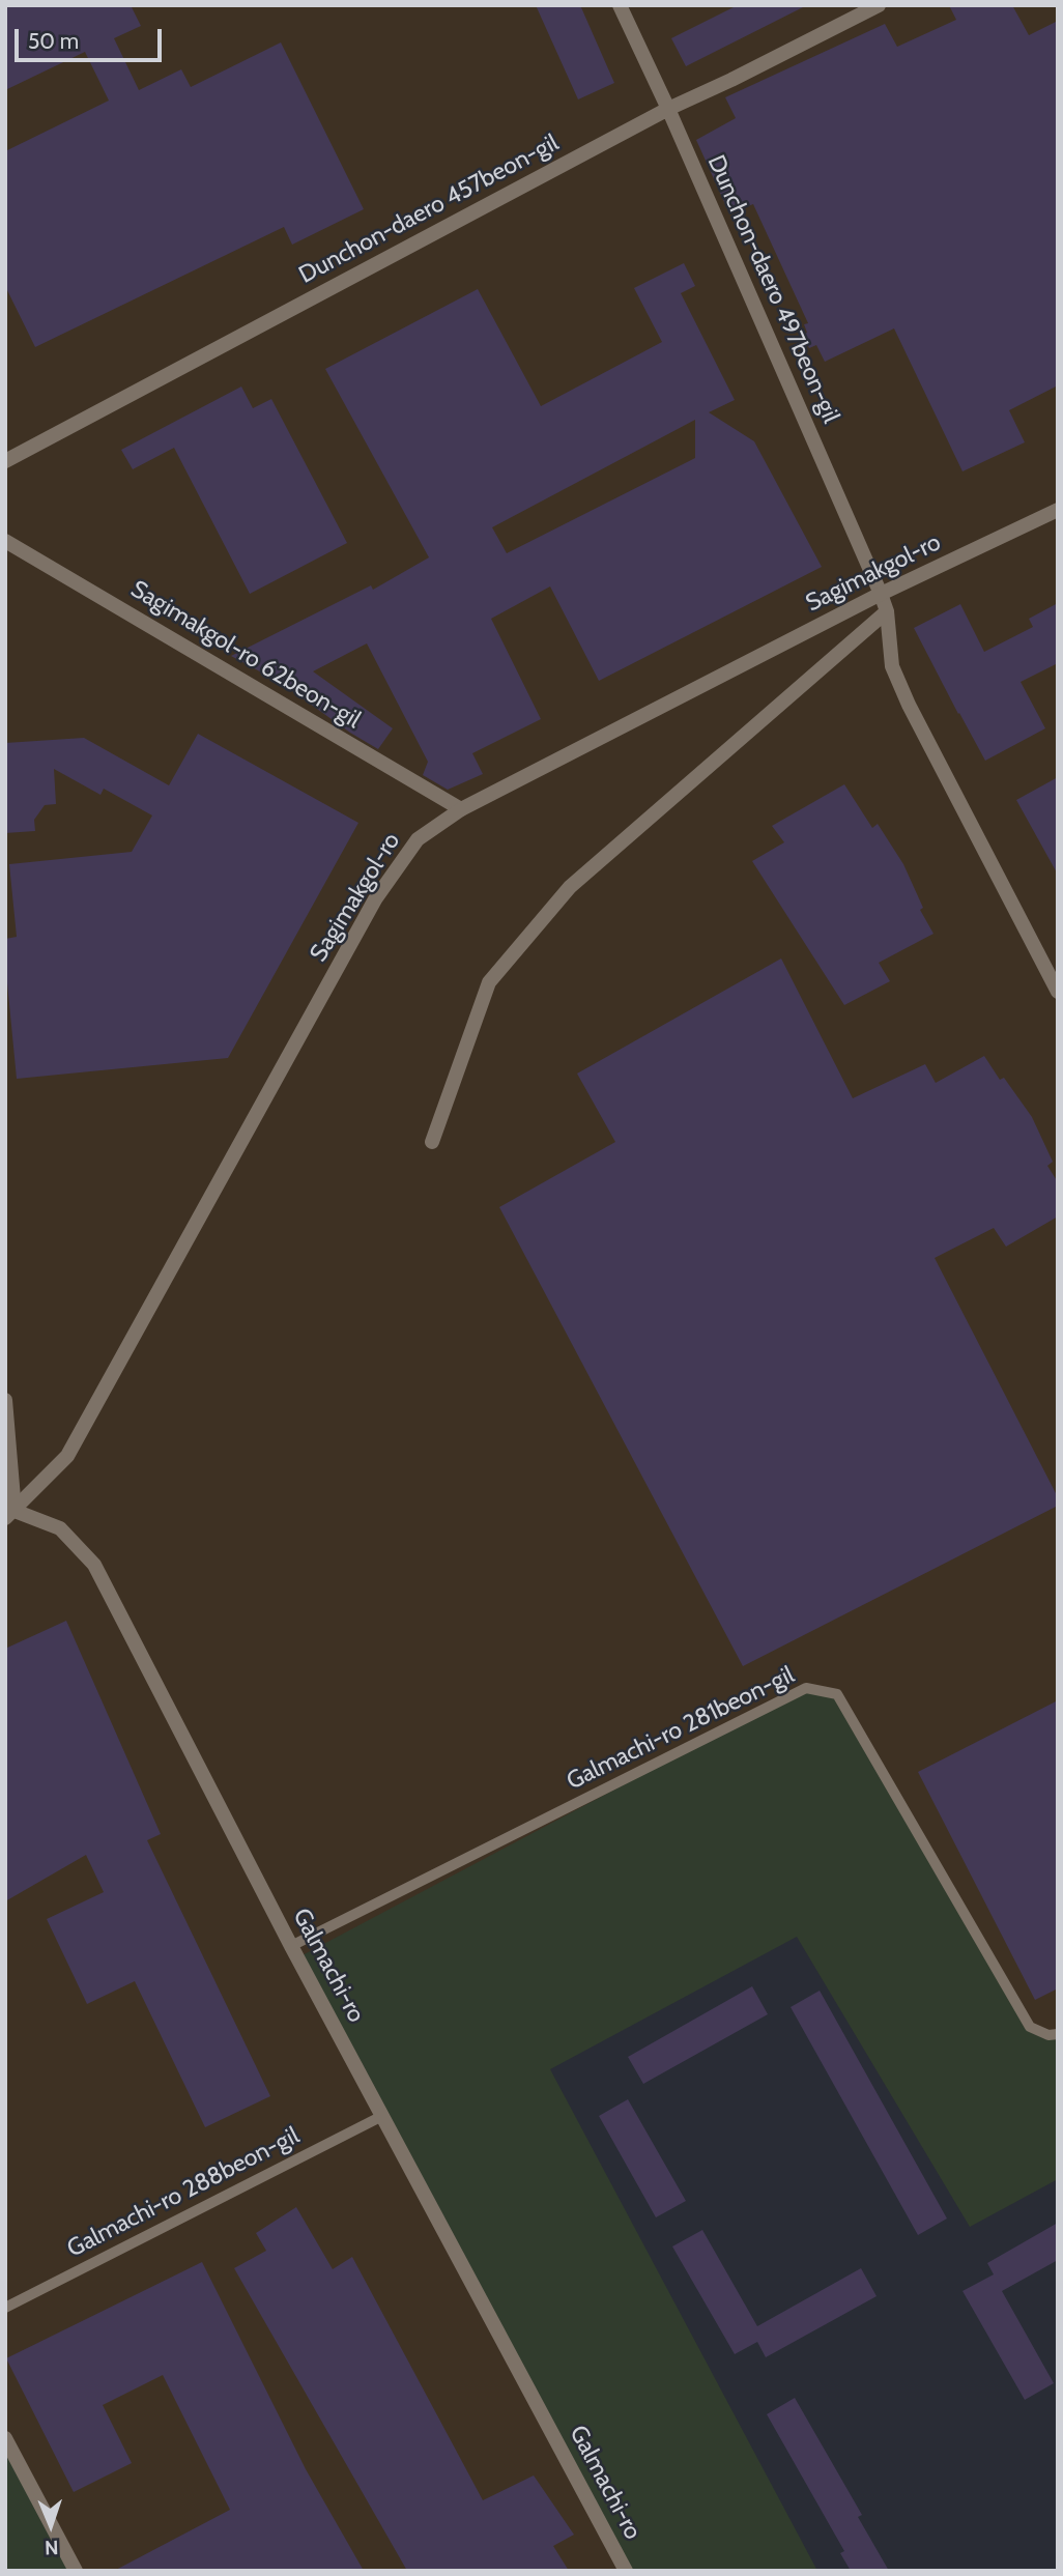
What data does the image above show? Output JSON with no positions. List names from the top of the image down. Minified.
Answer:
{"streets":{"street":["Dunchon-daero 457beon-gil","Dunchon-daero 497beon-gil","Sagimakgol-ro","Sagimakgol-ro 62beon-gil","Galmachi-ro"],"lane":["Galmachi-ro 281beon-gil","Galmachi-ro 288beon-gil"]},"crossings":[["Dunchon-daero 457beon-gil","Dunchon-daero 497beon-gil"],["Dunchon-daero 497beon-gil","Sagimakgol-ro"],["Sagimakgol-ro","Sagimakgol-ro 62beon-gil"],["Sagimakgol-ro","Galmachi-ro"],["Galmachi-ro 281beon-gil","Galmachi-ro"],["Galmachi-ro","Galmachi-ro 288beon-gil"]],"scale_bar":"50 m","north":"bottom"}
